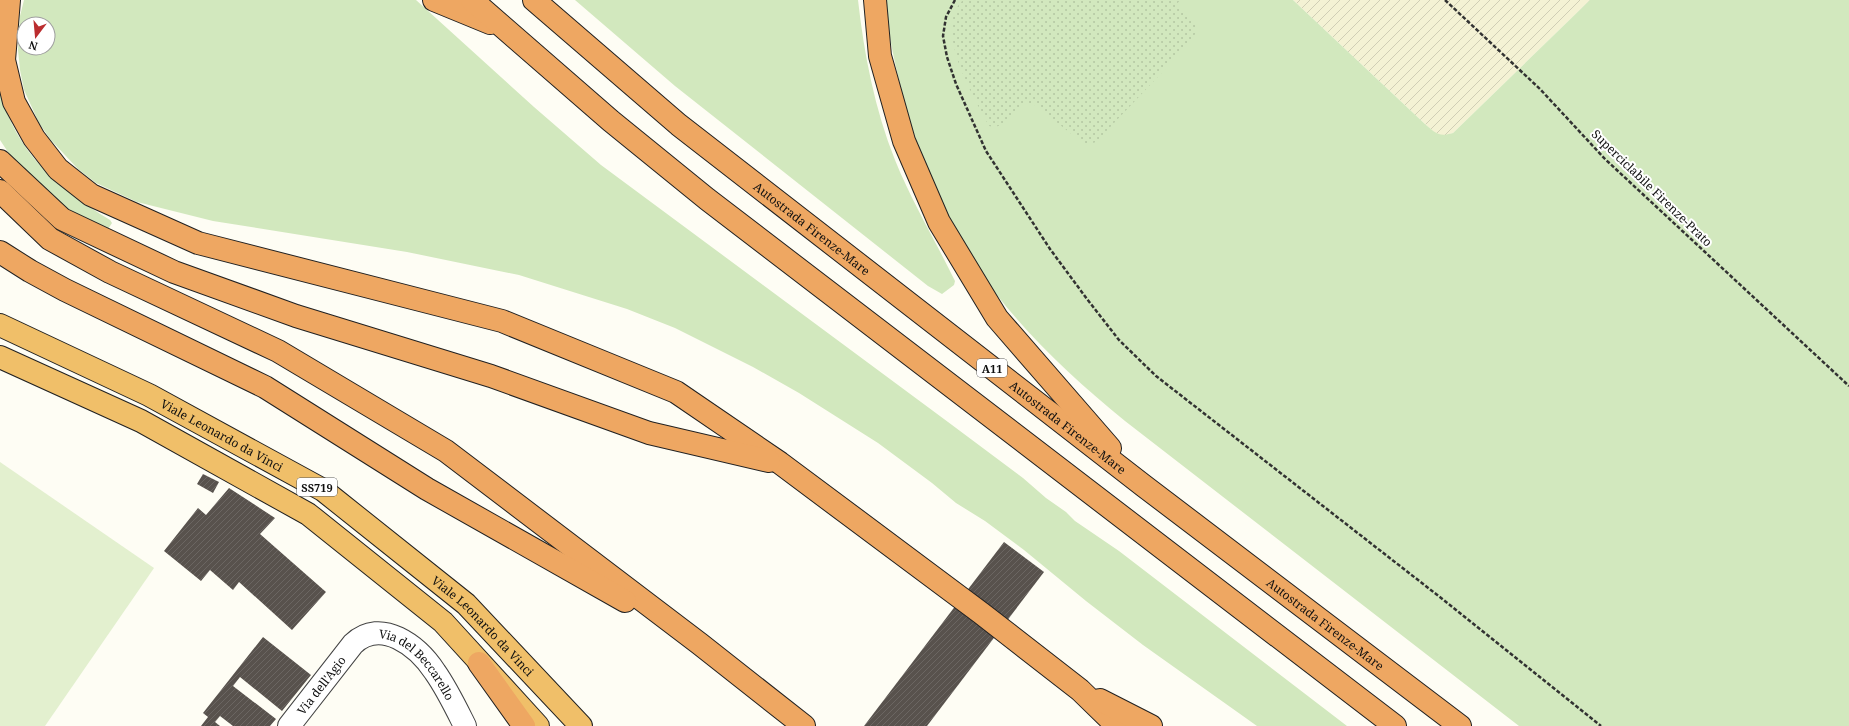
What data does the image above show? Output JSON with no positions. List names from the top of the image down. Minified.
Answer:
{"streets":{"highway":["Autostrada Firenze-Mare","A11","Viale Leonardo da Vinci","SS719"],"street":["Via del Beccarello","Via dell'Agio"],"path":["Superciclabile Firenze-Prato"]},"crossings":[["Via del Beccarello","Via dell'Agio"]],"north":"bottom"}
